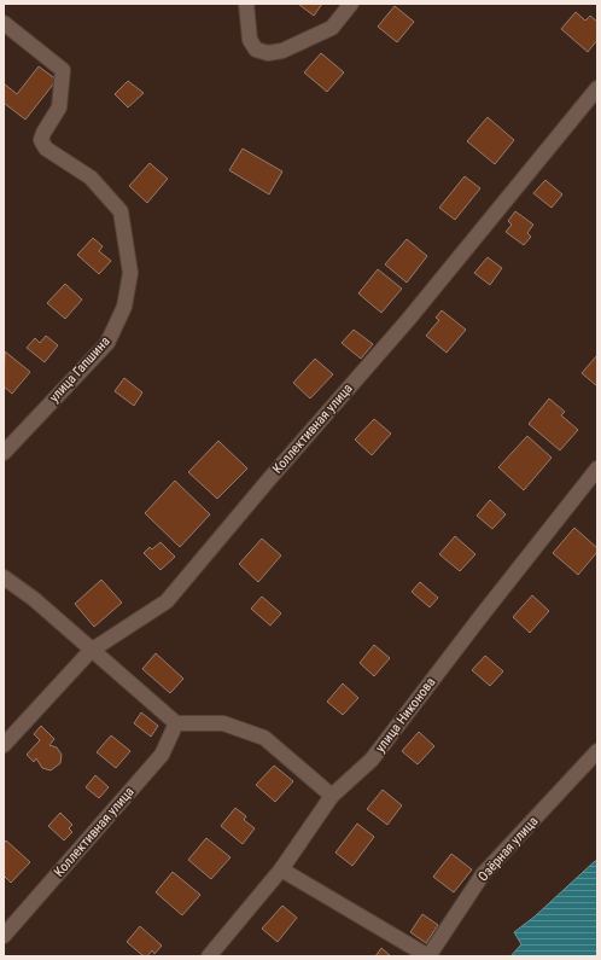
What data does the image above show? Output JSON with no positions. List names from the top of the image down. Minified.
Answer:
{"streets":{"street":["улица Гапшина","Коллективная улица","улица Никонова","Озёрная улица"]}}
